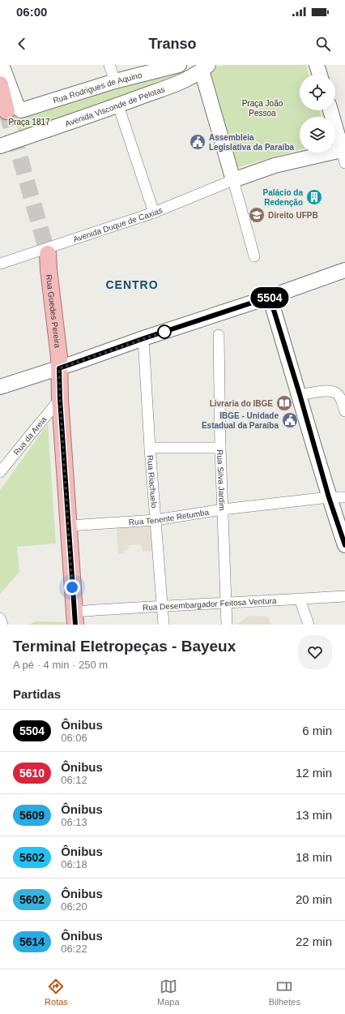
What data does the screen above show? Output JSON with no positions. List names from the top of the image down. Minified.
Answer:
{"streets":{"main road":["Rua Guedes Pereira"],"street":["Rua Rodrigues de Aquino","Avenida Visconde de Pelotas","Avenida Duque de Caxias","Rua da Areia","Rua Silva Jardim","Rua Riachuelo","Rua Tenente Retumba","Rua Desembargador Feitosa Ventura"]},"crossings":[["Rua Guedes Pereira","Rua da Areia"],["Rua Guedes Pereira","Rua Tenente Retumba"],["Rua Guedes Pereira","Rua Desembargador Feitosa Ventura"],["Rua Silva Jardim","Rua Tenente Retumba"],["Rua Silva Jardim","Rua Desembargador Feitosa Ventura"],["Rua Riachuelo","Rua Tenente Retumba"],["Rua Riachuelo","Rua Desembargador Feitosa Ventura"]],"districts":["CENTRO"],"parks":["Praça João Pessoa","Praça 1817"],"places":{"public building":["Assembleia Legislativa da Paraíba","IBGE - Unidade Estadual da Paraíba"],"building":["Palácio da Redenção"],"school or university":["Direito UFPB"],"library":["Livraria do IBGE"]},"lines":["bus line 5504"],"page":{"status":"06:00","header":"Transo","on_map":"5504","heading":[["Terminal Eletropeças - Bayeux","A pé · 4 min · 250 m"],"Partidas"],"list":[{"mark":"5504","name":"Ônibus","note":"06:06","value":"6 min"},{"mark":"5610","name":"Ônibus","note":"06:12","value":"12 min"},{"mark":"5609","name":"Ônibus","note":"06:13","value":"13 min"},{"mark":"5602","name":"Ônibus","note":"06:18","value":"18 min"},{"mark":"5602","name":"Ônibus","note":"06:20","value":"20 min"},{"mark":"5614","name":"Ônibus","note":"06:22","value":"22 min"}],"tabs":["Rotas","Mapa","Bilhetes"]}}
